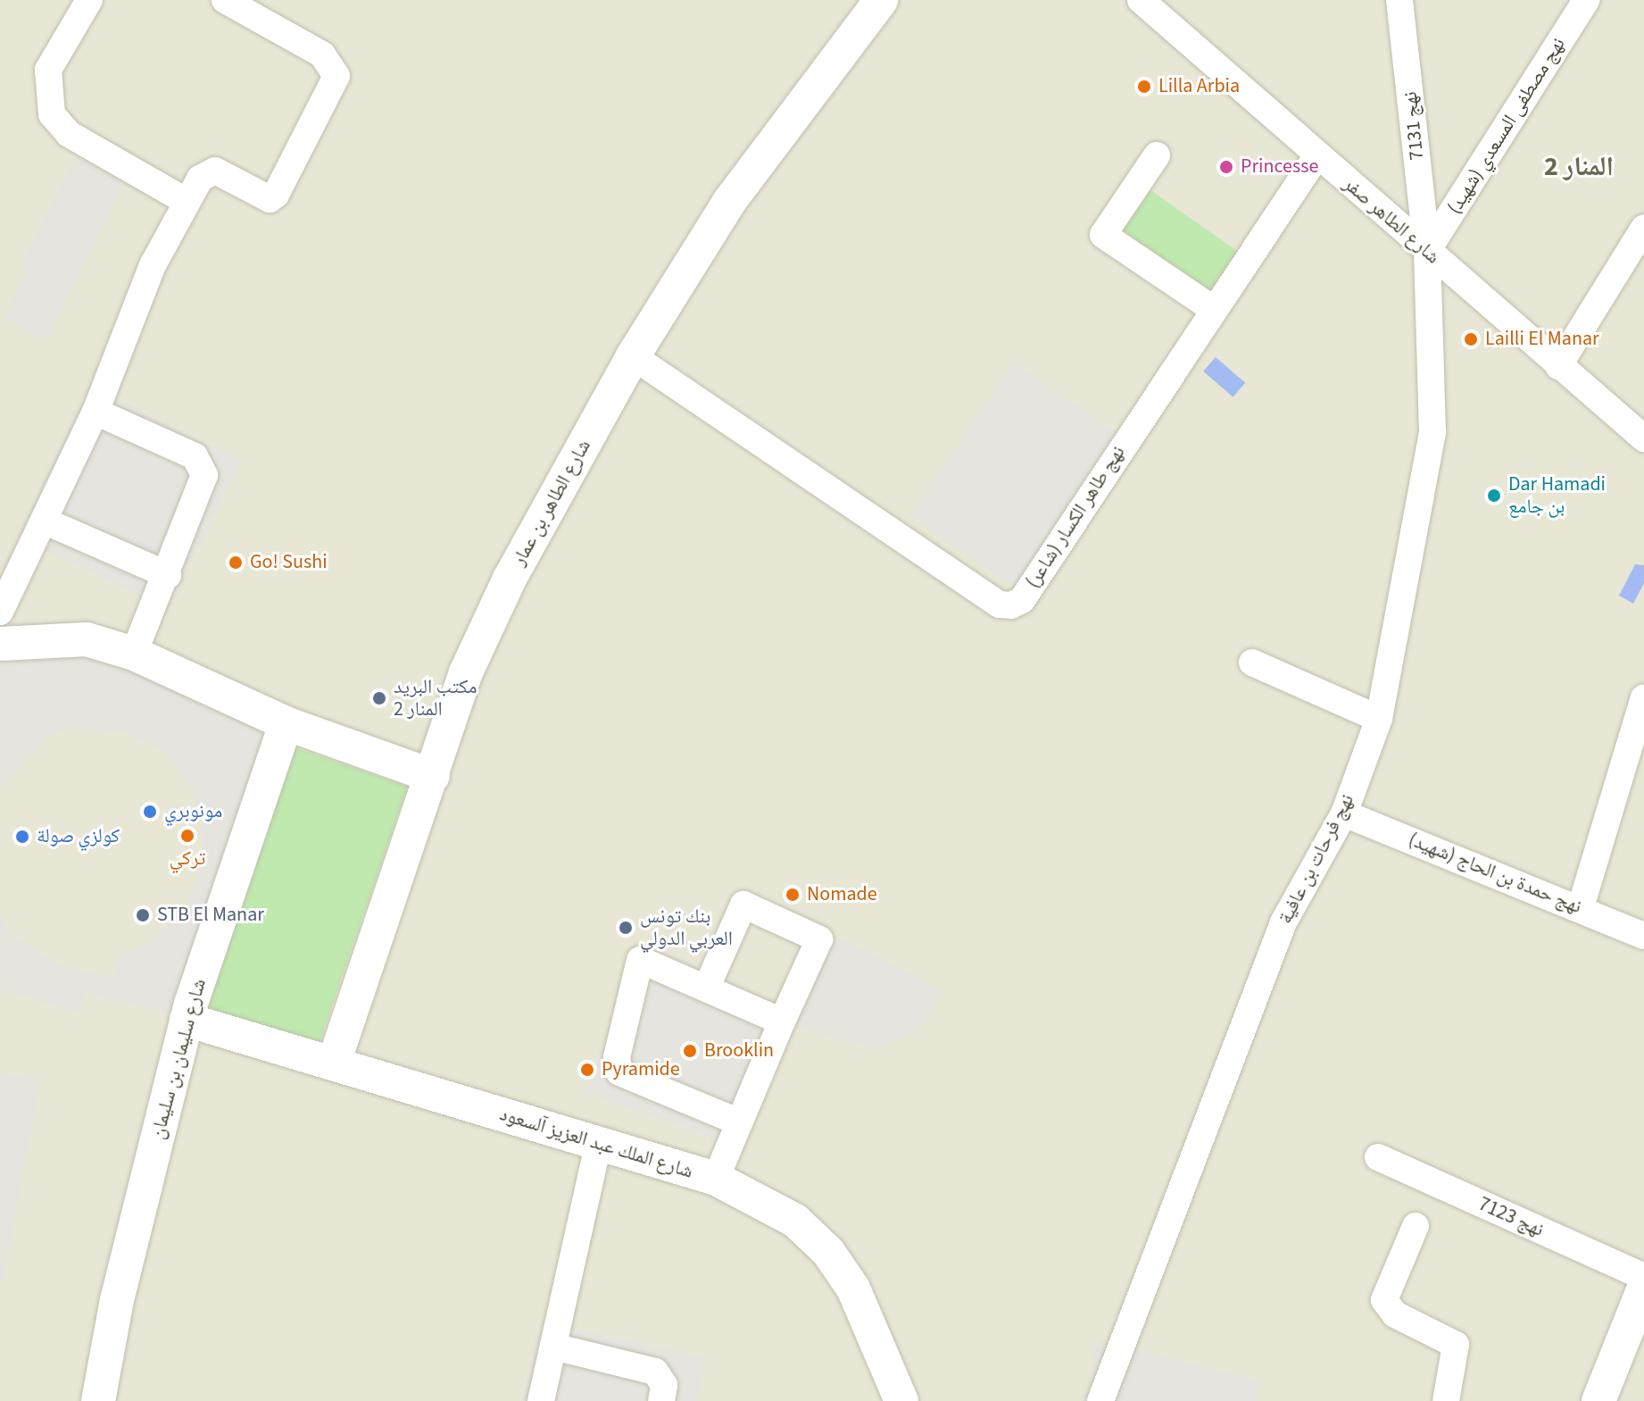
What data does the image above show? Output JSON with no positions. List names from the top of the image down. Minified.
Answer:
{"streets":{"street":["نهج 7131","نهج مصطفى المسعدي (شهيد)","شارع الطاهر صفر","شارع الطاهر بن عمار","نهج طاهر الكسار (شاعر)","نهج فرحات بن عافية","نهج حمدة بن الحاج (شهيد)","شارع سليمان بن سليمان","شارع الملك عبد العزيز آلسعود","نهج 7123"]},"crossings":[["نهج 7131","نهج مصطفى المسعدي (شهيد)"],["نهج 7131","شارع الطاهر صفر"],["نهج 7131","نهج فرحات بن عافية"],["نهج مصطفى المسعدي (شهيد)","شارع الطاهر صفر"],["نهج مصطفى المسعدي (شهيد)","نهج فرحات بن عافية"],["شارع الطاهر صفر","نهج طاهر الكسار (شاعر)"],["شارع الطاهر صفر","نهج فرحات بن عافية"],["شارع الطاهر بن عمار","نهج طاهر الكسار (شاعر)"],["شارع الطاهر بن عمار","شارع الملك عبد العزيز آلسعود"],["نهج فرحات بن عافية","نهج حمدة بن الحاج (شهيد)"],["شارع سليمان بن سليمان","شارع الملك عبد العزيز آلسعود"]],"districts":["المنار 2"],"places":["Lilla Arbia","Princesse","Lailli El Manar","Dar Hamadi بن جامع","Go! Sushi","مكتب البريد المنار 2","مونوبري","تركي","كولزي صولة","Nomade","STB El Manar","بنك تونس العربي الدولي","Brooklin","Pyramide"]}
